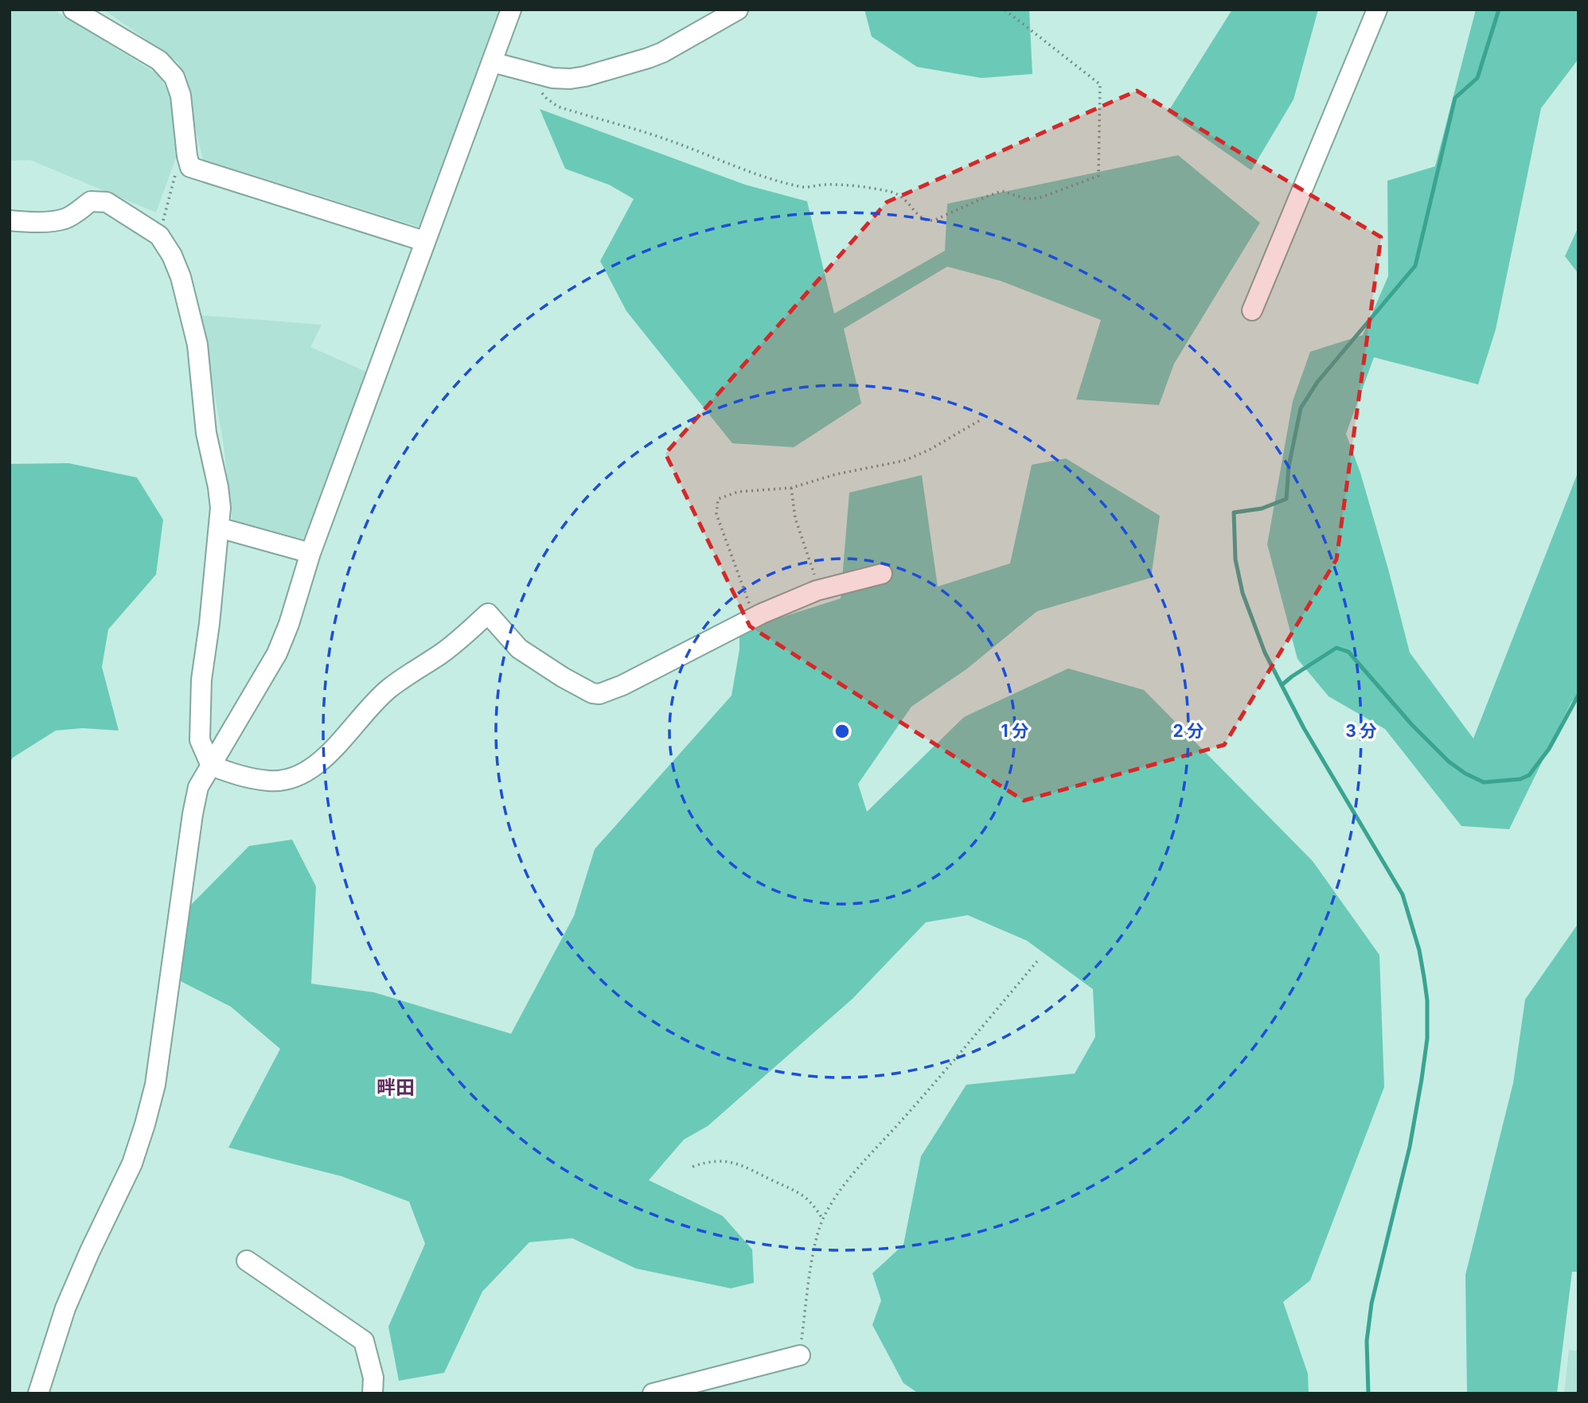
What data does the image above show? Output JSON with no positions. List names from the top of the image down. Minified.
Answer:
{"districts":["畔田"],"rings":["1 分","2 分","3 分"]}
